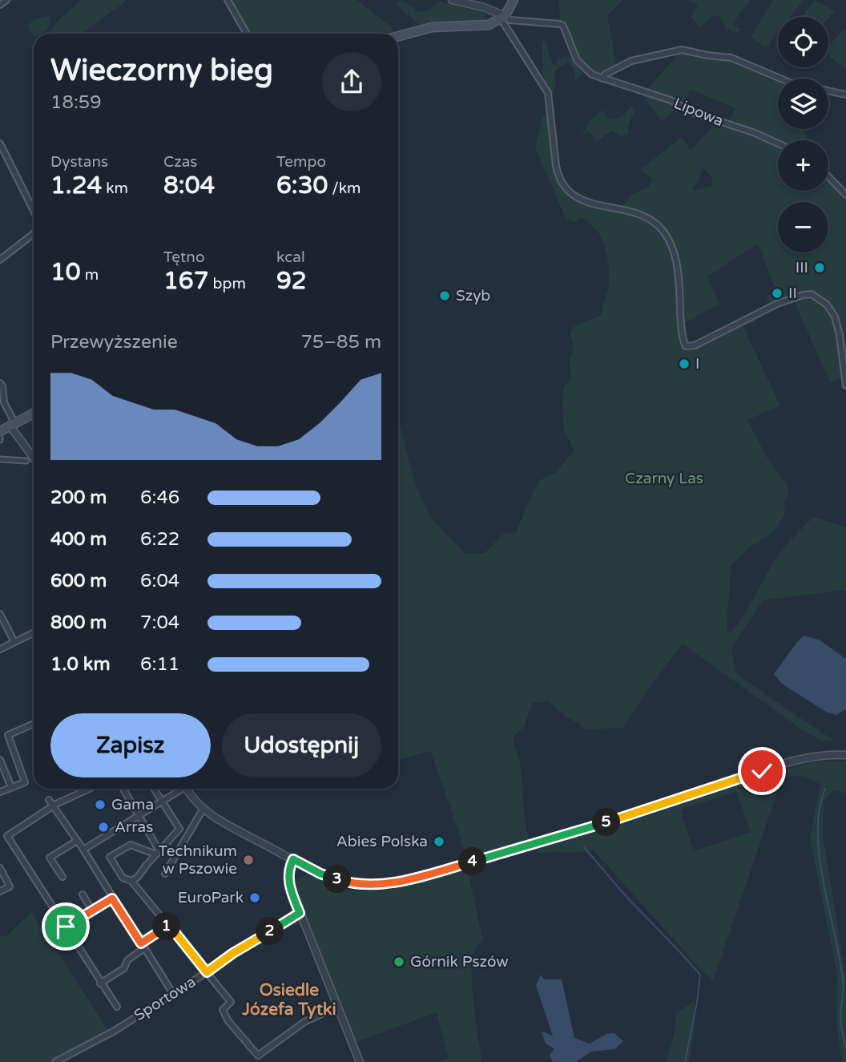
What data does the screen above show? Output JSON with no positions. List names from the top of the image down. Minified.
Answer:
{"streets":{"street":["Lipowa","Sportowa"]},"districts":["Osiedle Józefa Tytki"],"parks":["Czarny Las"],"places":["III","II","Szyb","I","Gama","Arras","Abies Polska","Technikum w Pszowie","EuroPark","Górnik Pszów"],"page":{"map_buttons":["+","−"],"heading":["Wieczorny bieg","18:59"],"stats":[["Dystans","1.24 km"],["Czas","8:04"],["Tempo","6:30 /km"],["10 m"],["Tętno","167 bpm"],["kcal","92"]],"chart":["Przewyższenie","75–85 m"],"list":[{"name":"200 m","note":"6:46"},{"name":"400 m","note":"6:22"},{"name":"600 m","note":"6:04"},{"name":"800 m","note":"7:04"},{"name":"1.0 km","note":"6:11"}],"buttons":["Zapisz","Udostępnij"],"pins":["5","4","3","1","2"]}}
